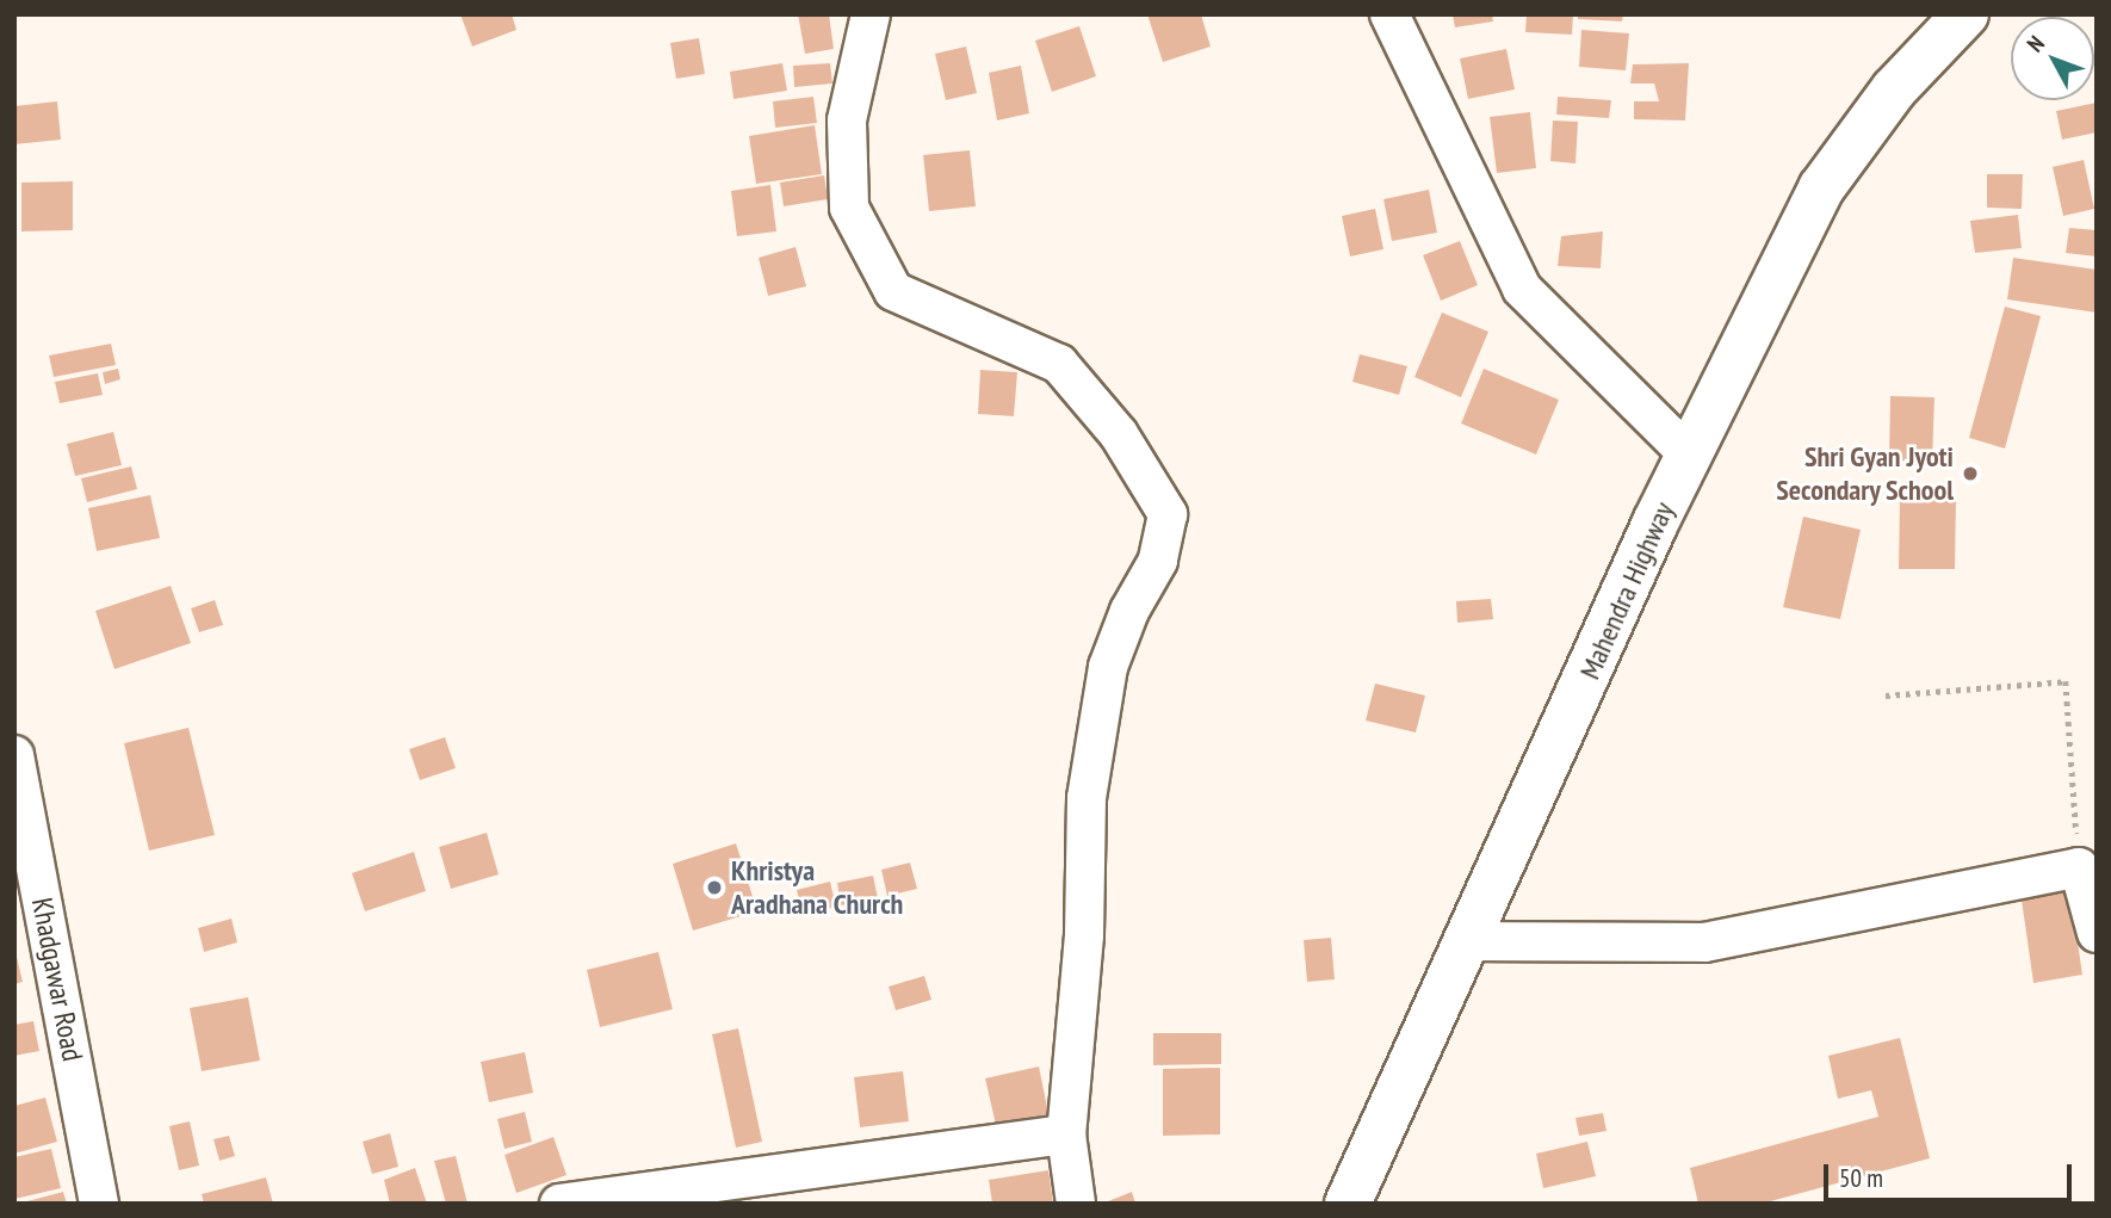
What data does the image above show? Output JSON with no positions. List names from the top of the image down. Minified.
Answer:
{"streets":{"highway":["Mahendra Highway"],"street":["Khadgawar Road"]},"places":["Shri Gyan Jyoti Secondary School","Khristya Aradhana Church"],"scale_bar":"50 m","north":"top left"}
